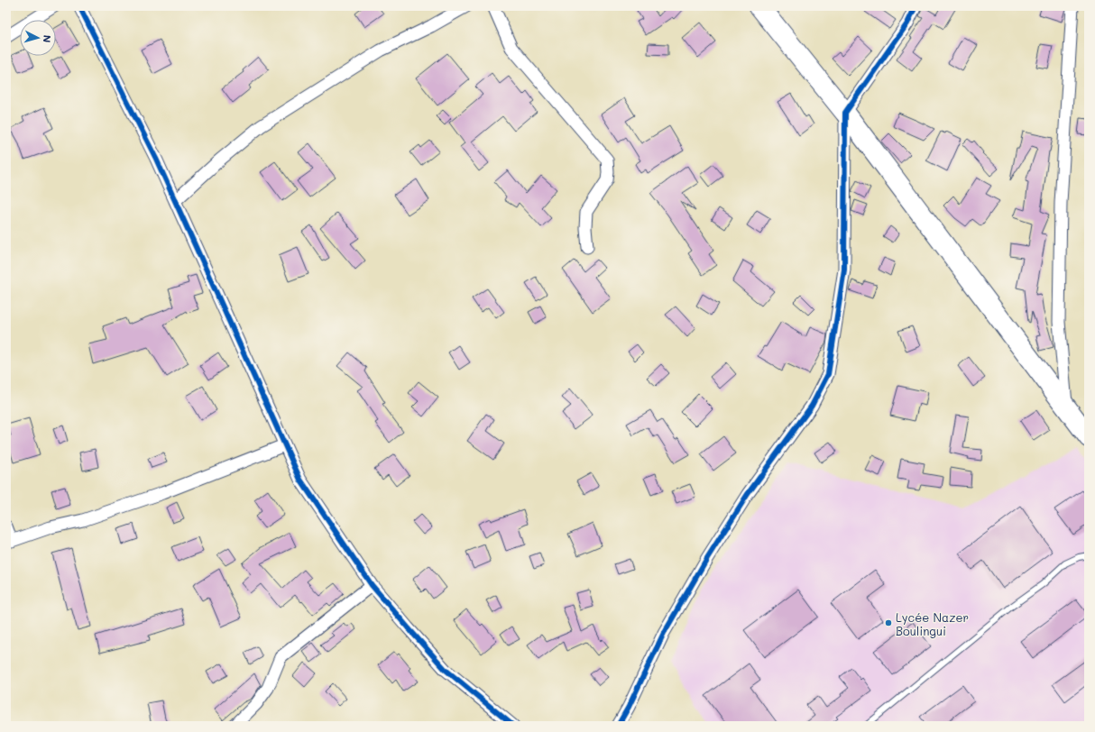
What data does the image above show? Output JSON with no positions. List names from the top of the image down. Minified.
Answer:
{"places":["Lycée Nazer Boulingui"],"north":"right"}
